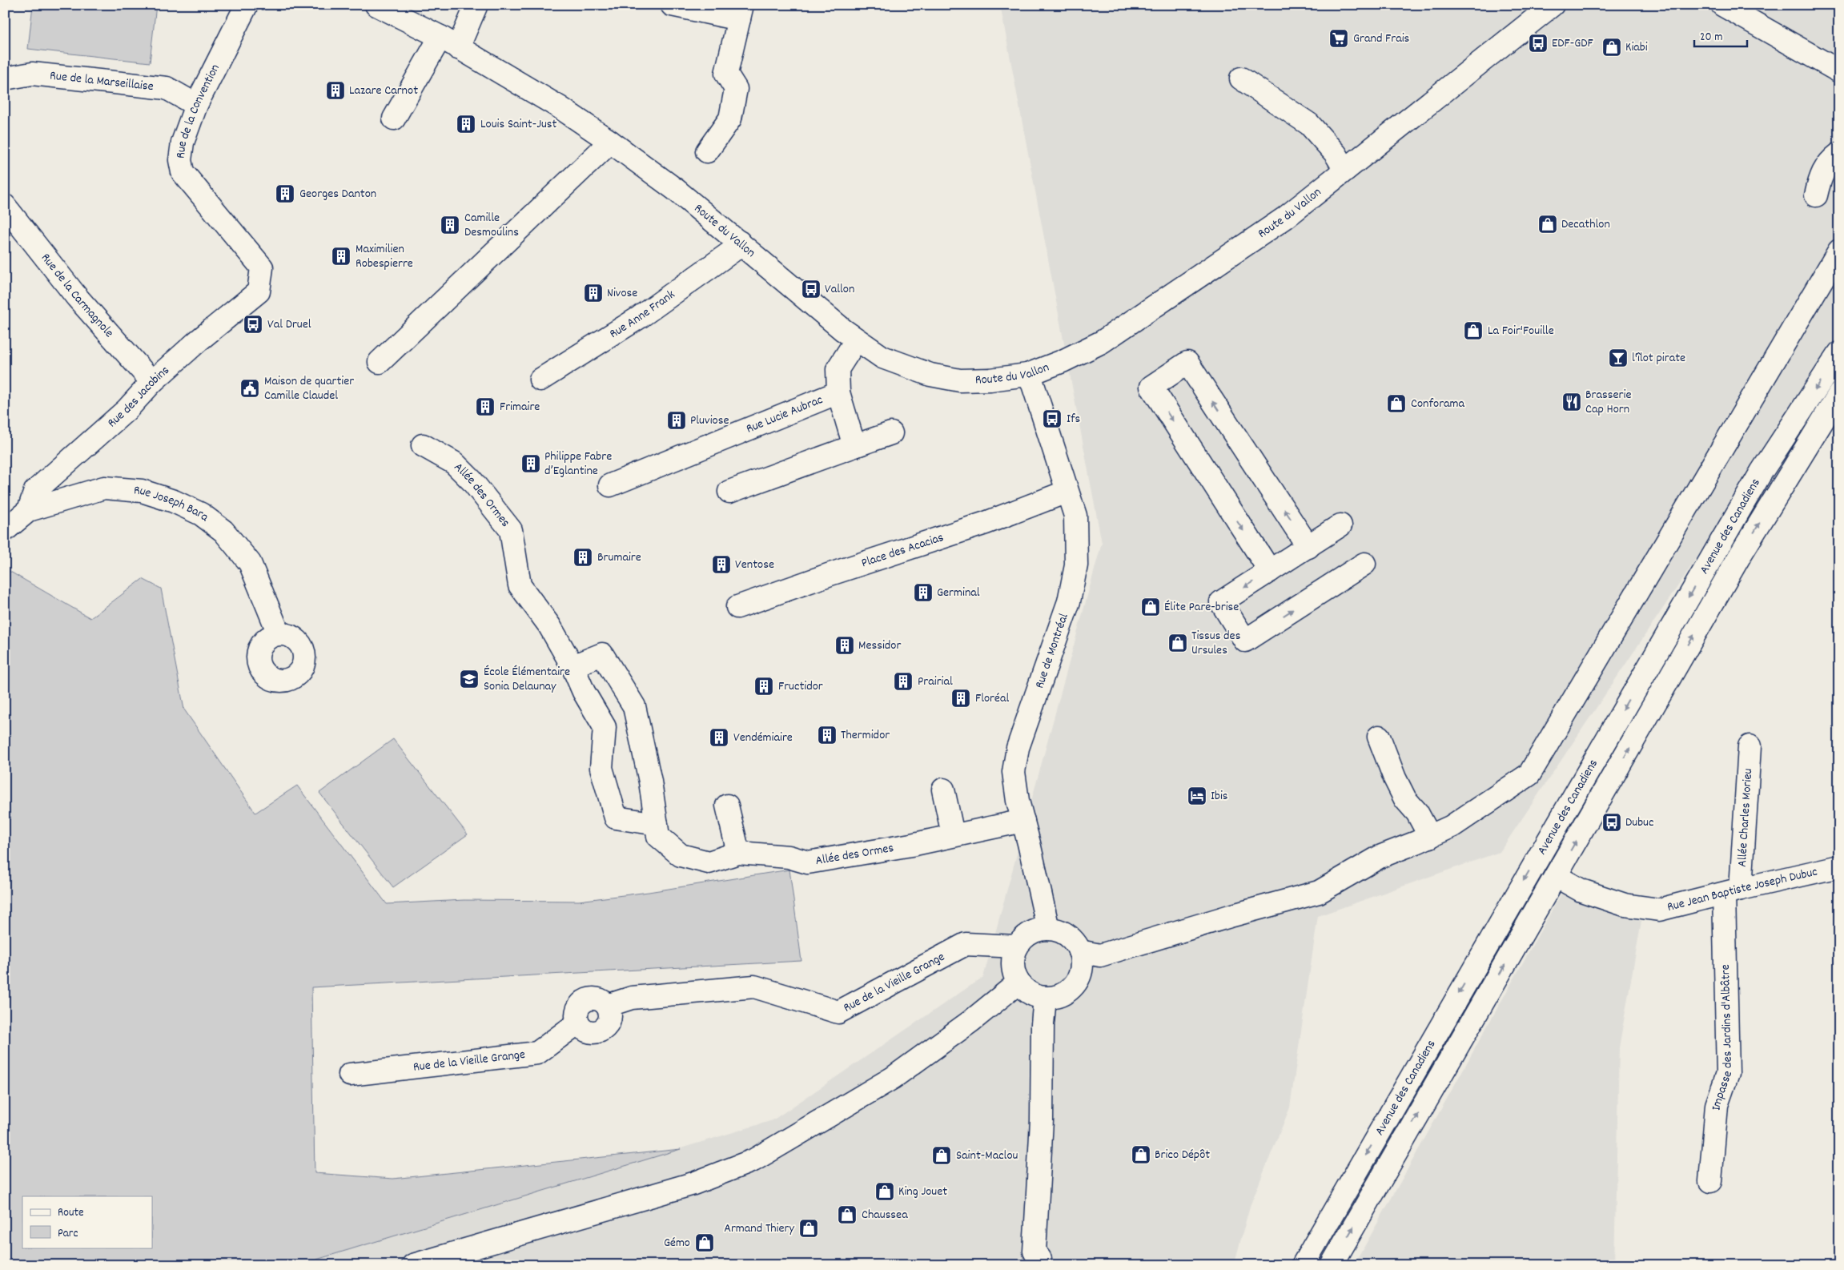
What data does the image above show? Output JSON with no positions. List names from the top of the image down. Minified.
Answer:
{"streets":{"street":["Rue de la Marseillaise","Rue de la Convention","Route du Vallon","Rue de la Carmagnole","Rue Anne Frank","Rue des Jacobins","Rue Lucie Aubrac","Allée des Ormes","Rue Joseph Bara","Avenue des Canadiens","Place des Acacias","Rue de Montréal","Allée Charles Morieu","Rue Jean Baptiste Joseph Dubuc","Rue de la Vieille Grange","Impasse des Jardins d'Albâtre"]},"crossings":[["Rue de la Marseillaise","Rue de la Convention"],["Rue de la Convention","Rue des Jacobins"],["Route du Vallon","Rue Anne Frank"],["Route du Vallon","Rue Lucie Aubrac"],["Route du Vallon","Rue de Montréal"],["Rue de la Carmagnole","Rue des Jacobins"],["Rue des Jacobins","Rue Joseph Bara"],["Allée des Ormes","Rue de Montréal"],["Avenue des Canadiens","Rue Jean Baptiste Joseph Dubuc"],["Place des Acacias","Rue de Montréal"],["Rue de Montréal","Rue de la Vieille Grange"],["Allée Charles Morieu","Rue Jean Baptiste Joseph Dubuc"],["Allée Charles Morieu","Impasse des Jardins d'Albâtre"],["Rue Jean Baptiste Joseph Dubuc","Impasse des Jardins d'Albâtre"]],"places":{"supermarket":["Grand Frais"],"bus stop":["EDF-GDF","Vallon","Val Druel","Ifs","Dubuc"],"shop":["Kiabi","Decathlon","La Foir'Fouille","Conforama","Élite Pare-brise","Tissus des Ursules","Brico Dépôt","Saint-Maclou","King Jouet","Chaussea","Armand Thiery","Gémo"],"building":["Lazare Carnot","Louis Saint-Just","Georges Danton","Camille Desmoulins","Maximilien Robespierre","Nivose","Frimaire","Pluviose","Philippe Fabre d’Eglantine","Brumaire","Ventose","Germinal","Messidor","Prairial","Fructidor","Floréal","Thermidor","Vendémiaire"],"bar":["l'îlot pirate"],"public building":["Maison de quartier Camille Claudel"],"restaurant":["Brasserie Cap Horn"],"school or university":["École Élémentaire Sonia Delaunay"],"hotel":["Ibis"]},"legend":["Route","Parc"],"scale_bar":"20 m"}
